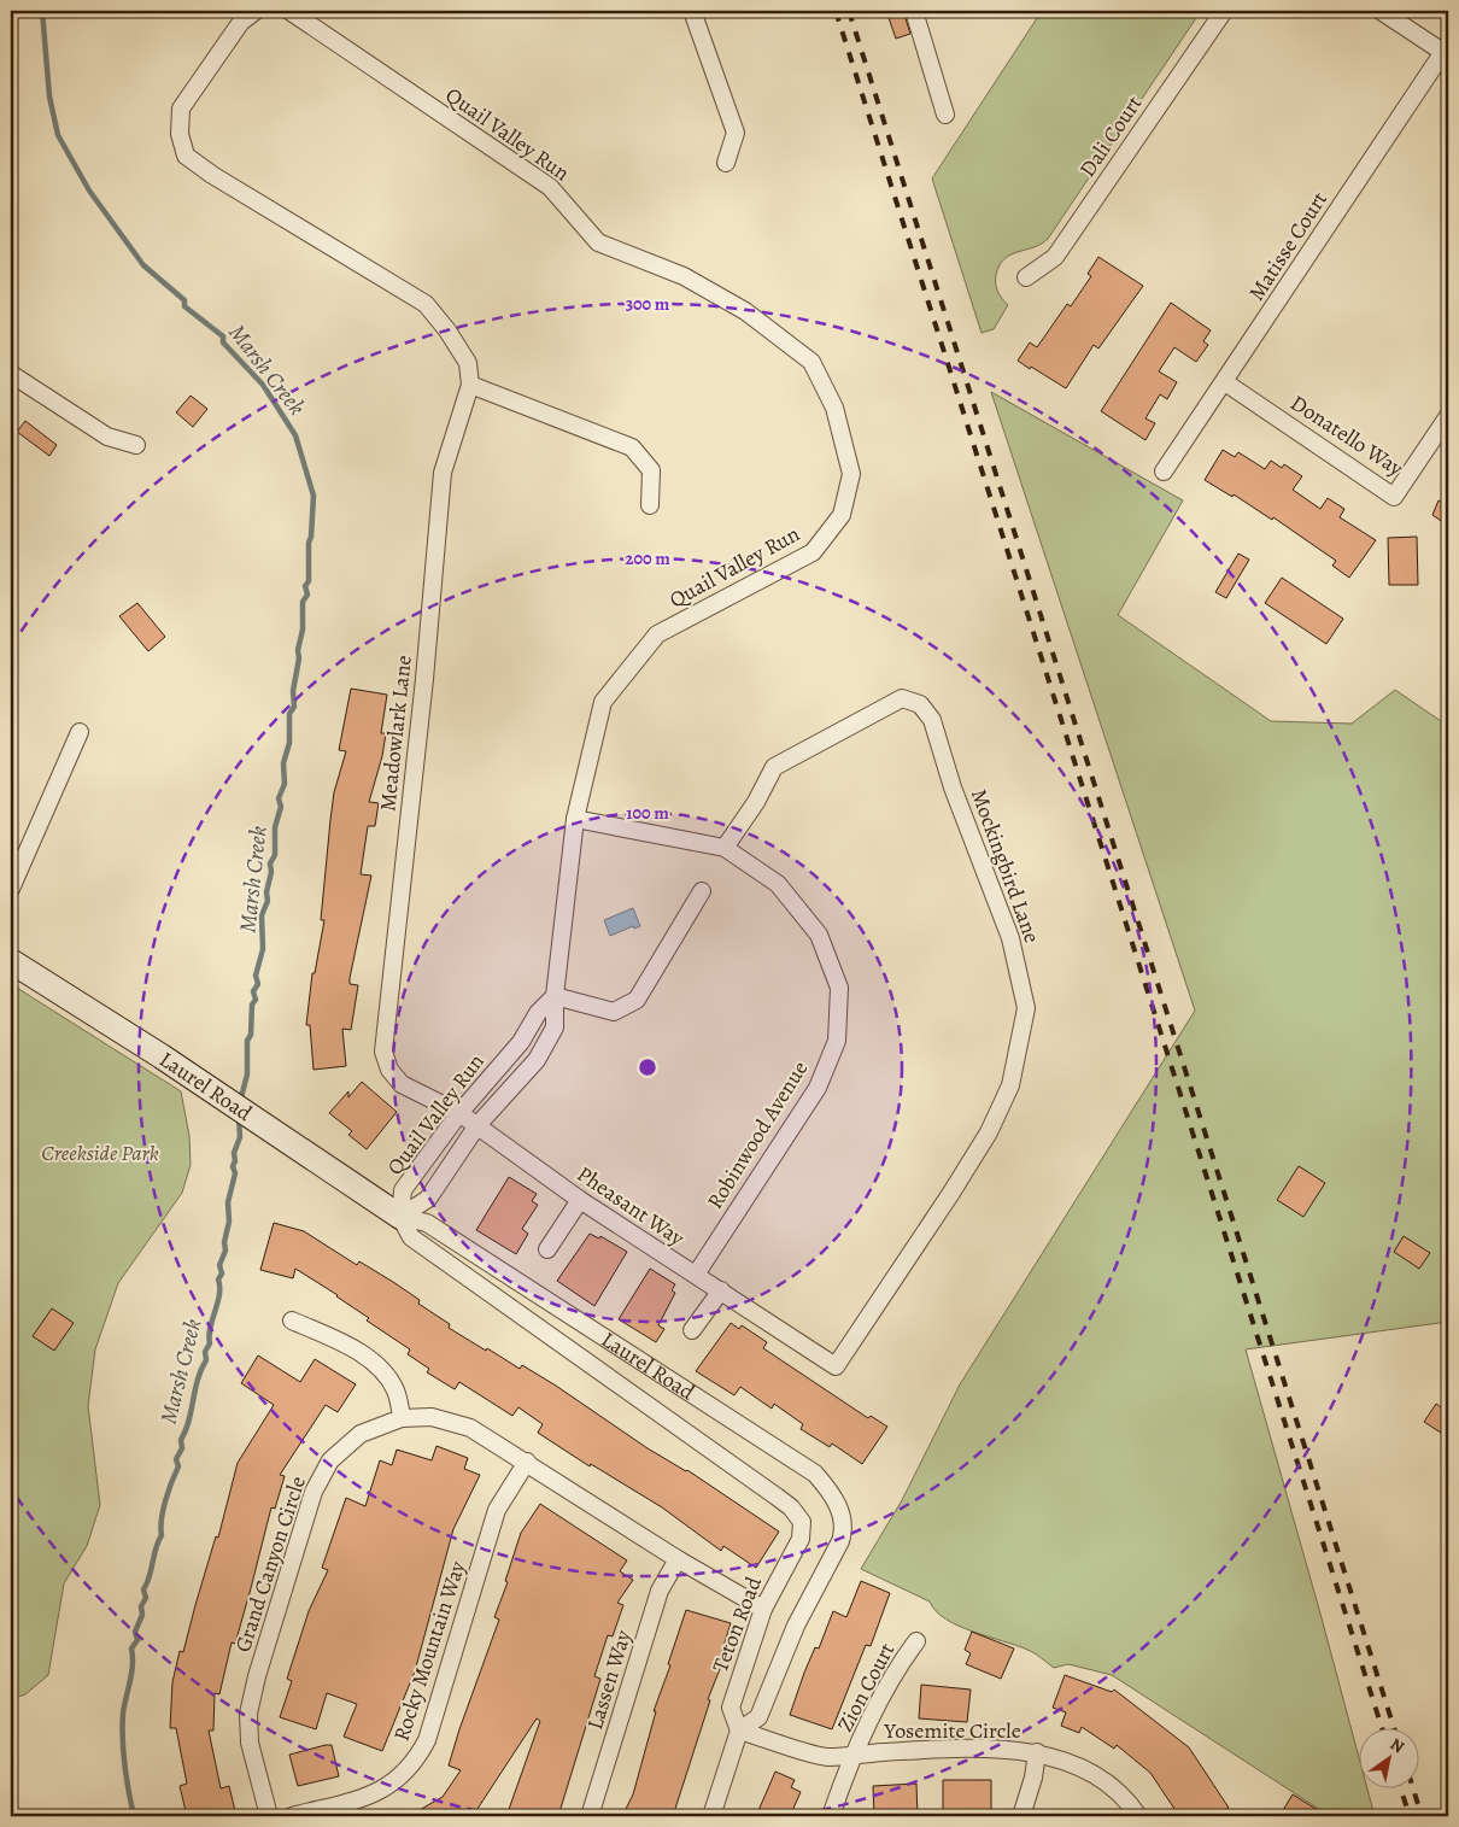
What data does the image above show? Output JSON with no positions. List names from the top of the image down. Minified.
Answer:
{"streets":{"street":["Quail Valley Run","Dali Court","Matisse Court","Donatello Way","Meadowlark Lane","Mockingbird Lane","Laurel Road","Robinwood Avenue","Pheasant Way","Grand Canyon Circle","Teton Road","Rocky Mountain Way","Lassen Way","Zion Court","Yosemite Circle"]},"crossings":[["Quail Valley Run","Laurel Road"],["Quail Valley Run","Robinwood Avenue"],["Quail Valley Run","Pheasant Way"],["Matisse Court","Donatello Way"],["Meadowlark Lane","Pheasant Way"],["Mockingbird Lane","Robinwood Avenue"],["Mockingbird Lane","Pheasant Way"],["Laurel Road","Teton Road"],["Laurel Road","Yosemite Circle"],["Robinwood Avenue","Pheasant Way"],["Grand Canyon Circle","Teton Road"],["Grand Canyon Circle","Rocky Mountain Way"],["Grand Canyon Circle","Lassen Way"],["Teton Road","Yosemite Circle"],["Zion Court","Yosemite Circle"]],"water":["Marsh Creek"],"parks":["Creekside Park"],"north":"top right","rings":["300 m","200 m","100 m"]}
